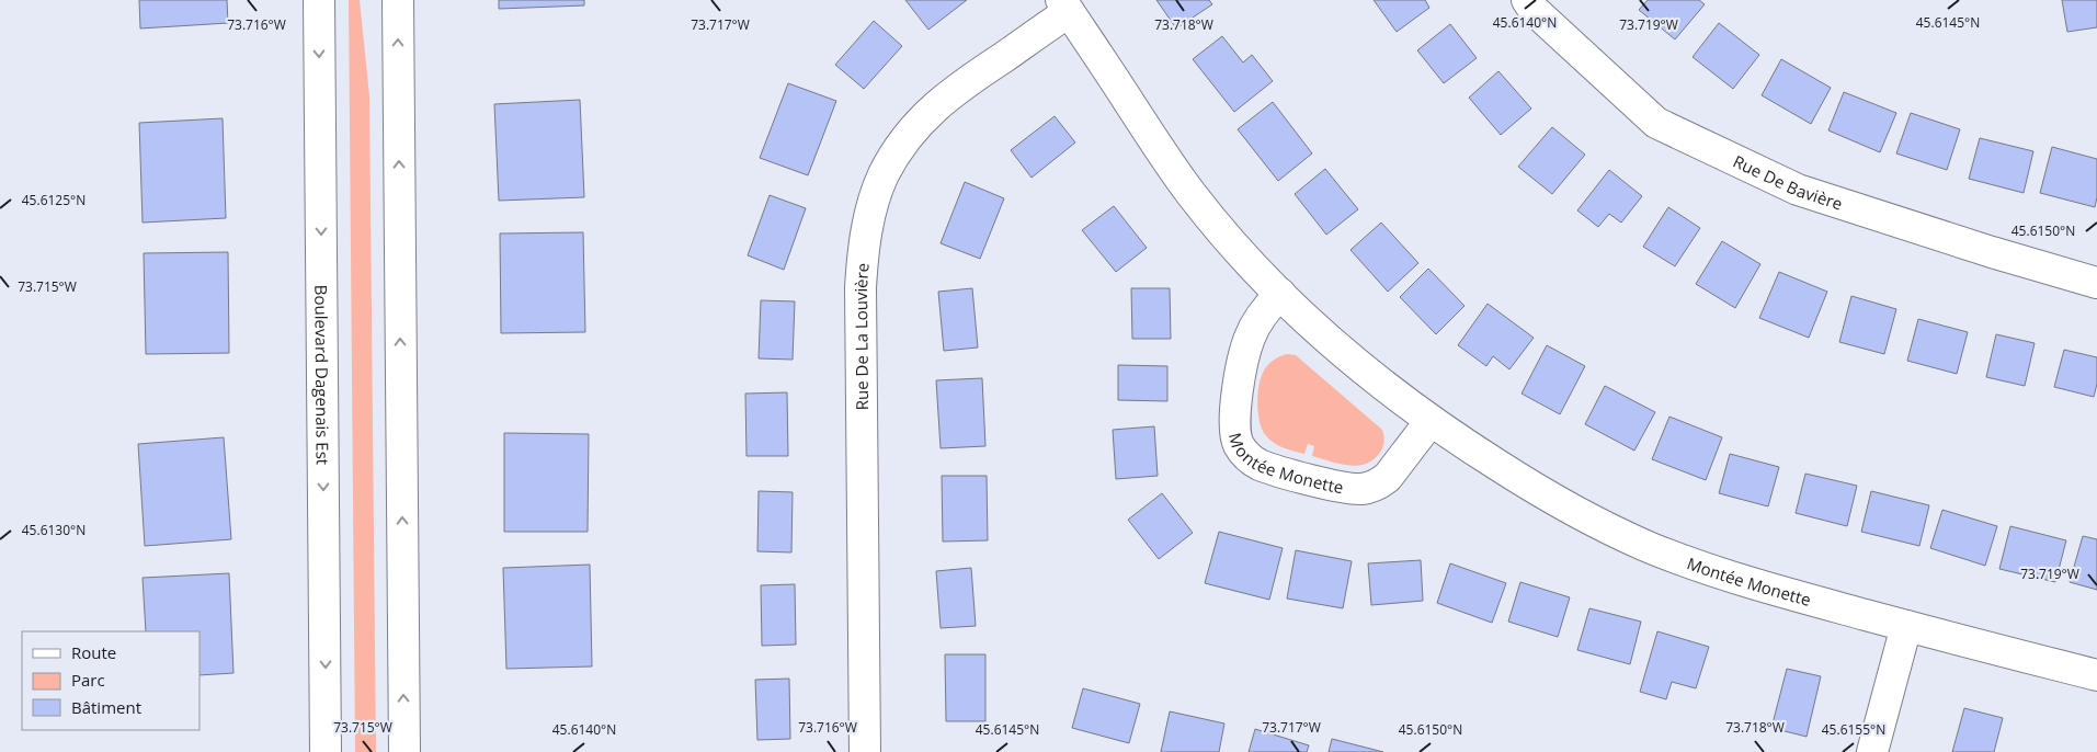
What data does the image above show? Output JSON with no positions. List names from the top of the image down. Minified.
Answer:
{"streets":{"street":["Rue De Bavière","Rue De La Louvière","Boulevard Dagenais Est","Montée Monette"]},"crossings":[["Rue De La Louvière","Montée Monette"]],"legend":["Route","Parc","Bâtiment"],"coordinates":["45.6140°N","45.6145°N","73.716°W","73.717°W","73.718°W","73.719°W","45.6125°N","45.6150°N","73.715°W","45.6130°N","45.6155°N"]}
